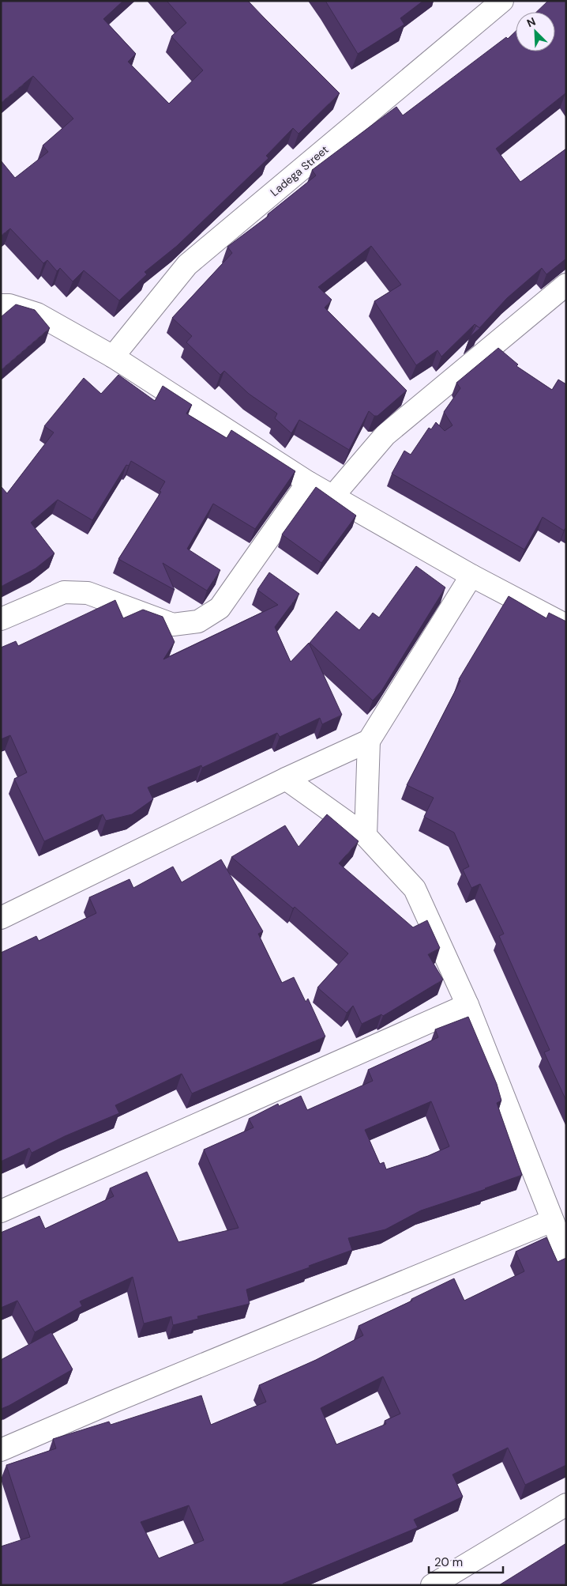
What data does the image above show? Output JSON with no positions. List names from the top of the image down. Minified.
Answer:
{"streets":{"street":["Ladega Street"]},"scale_bar":"20 m","north":"top left"}
